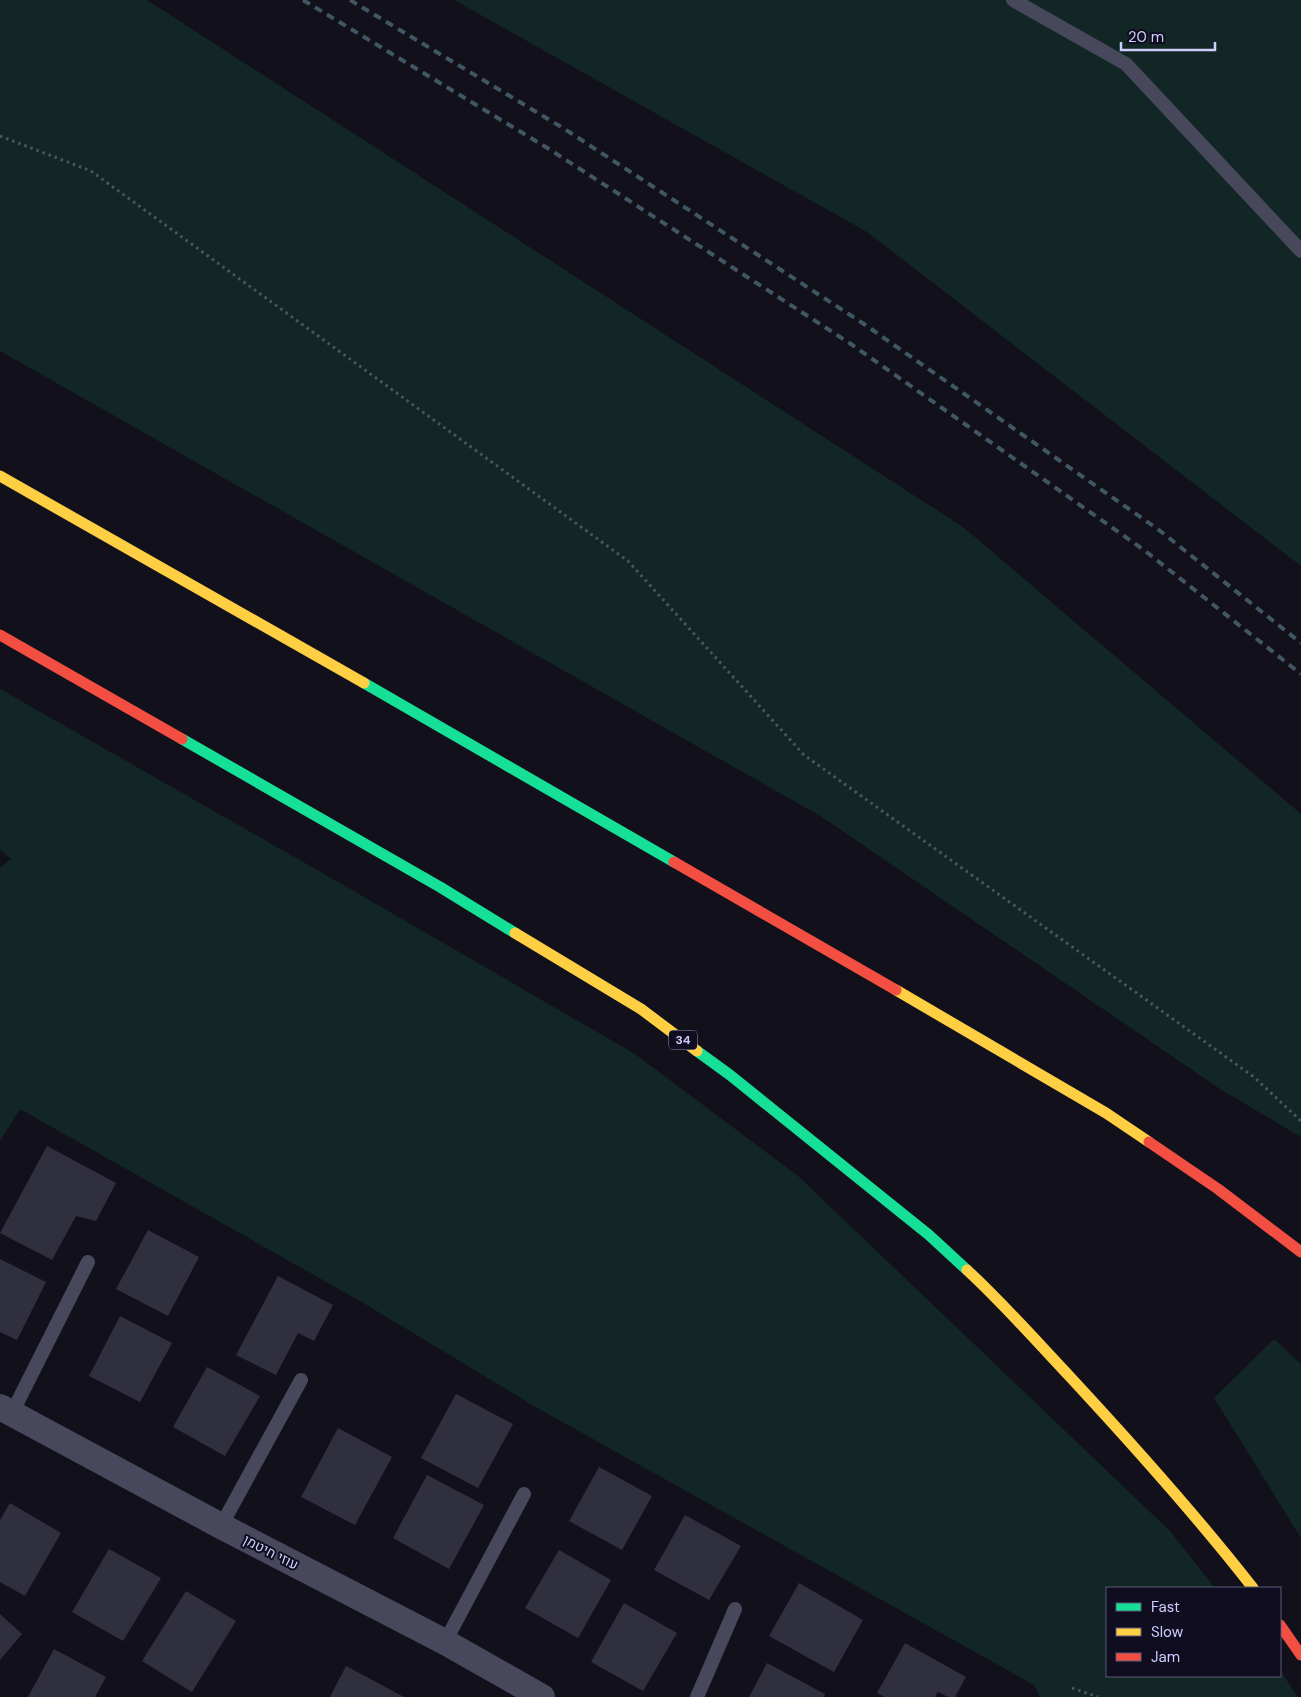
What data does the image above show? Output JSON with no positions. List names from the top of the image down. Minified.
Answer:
{"streets":{"highway":["34"],"street":["עוזי חיטמן"]},"legend":["Fast","Slow","Jam"],"scale_bar":"20 m"}
